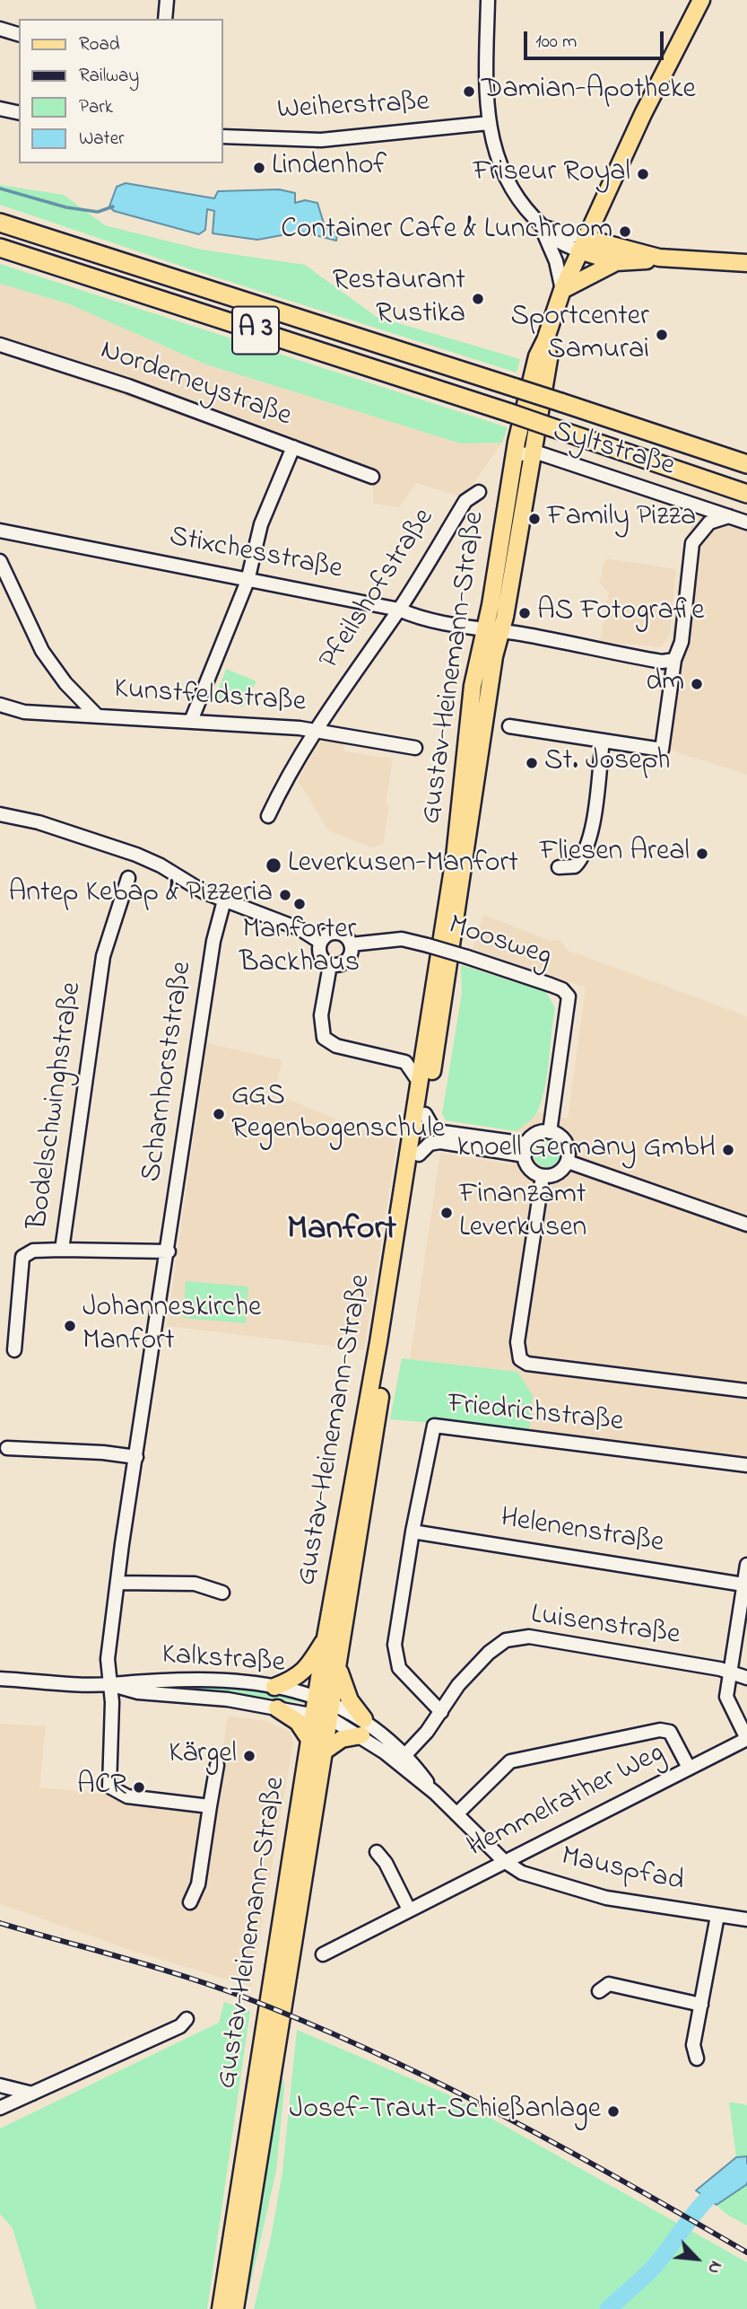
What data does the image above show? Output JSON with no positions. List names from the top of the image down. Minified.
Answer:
{"streets":{"highway":["A 3"],"main road":["Gustav-Heinemann-Straße"],"street":["Weiherstraße","Norderneystraße","Syltstraße","Stixchesstraße","Pfeilshofstraße","Kunstfeldstraße","Moosweg","Scharnhorststraße","Bodelschwinghstraße","Friedrichstraße","Helenenstraße","Luisenstraße","Kalkstraße","Hemmelrather Weg","Mauspfad"]},"crossings":[["Syltstraße","Gustav-Heinemann-Straße"],["Stixchesstraße","Pfeilshofstraße"],["Stixchesstraße","Gustav-Heinemann-Straße"],["Pfeilshofstraße","Kunstfeldstraße"],["Gustav-Heinemann-Straße","Kalkstraße"],["Gustav-Heinemann-Straße","Mauspfad"],["Scharnhorststraße","Kalkstraße"],["Friedrichstraße","Helenenstraße"],["Friedrichstraße","Luisenstraße"],["Luisenstraße","Mauspfad"],["Kalkstraße","Mauspfad"],["Hemmelrather Weg","Mauspfad"]],"districts":["Manfort"],"places":["Damian-Apotheke","Lindenhof","Friseur Royal","Container Cafe & Lunchroom","Restaurant Rustika","Sportcenter Samurai","Family Pizza","AS Fotografie","dm","St. Joseph","Fliesen Areal","Leverkusen-Manfort","Antep Kebap & Pizzeria","Manforter Backhaus","GGS Regenbogenschule","knoell Germany GmbH","Finanzamt Leverkusen","Johanneskirche Manfort","Kärgel","ACR","Josef-Traut-Schießanlage"],"legend":["Road","Railway","Park","Water"],"scale_bar":"100 m","north":"bottom right"}
